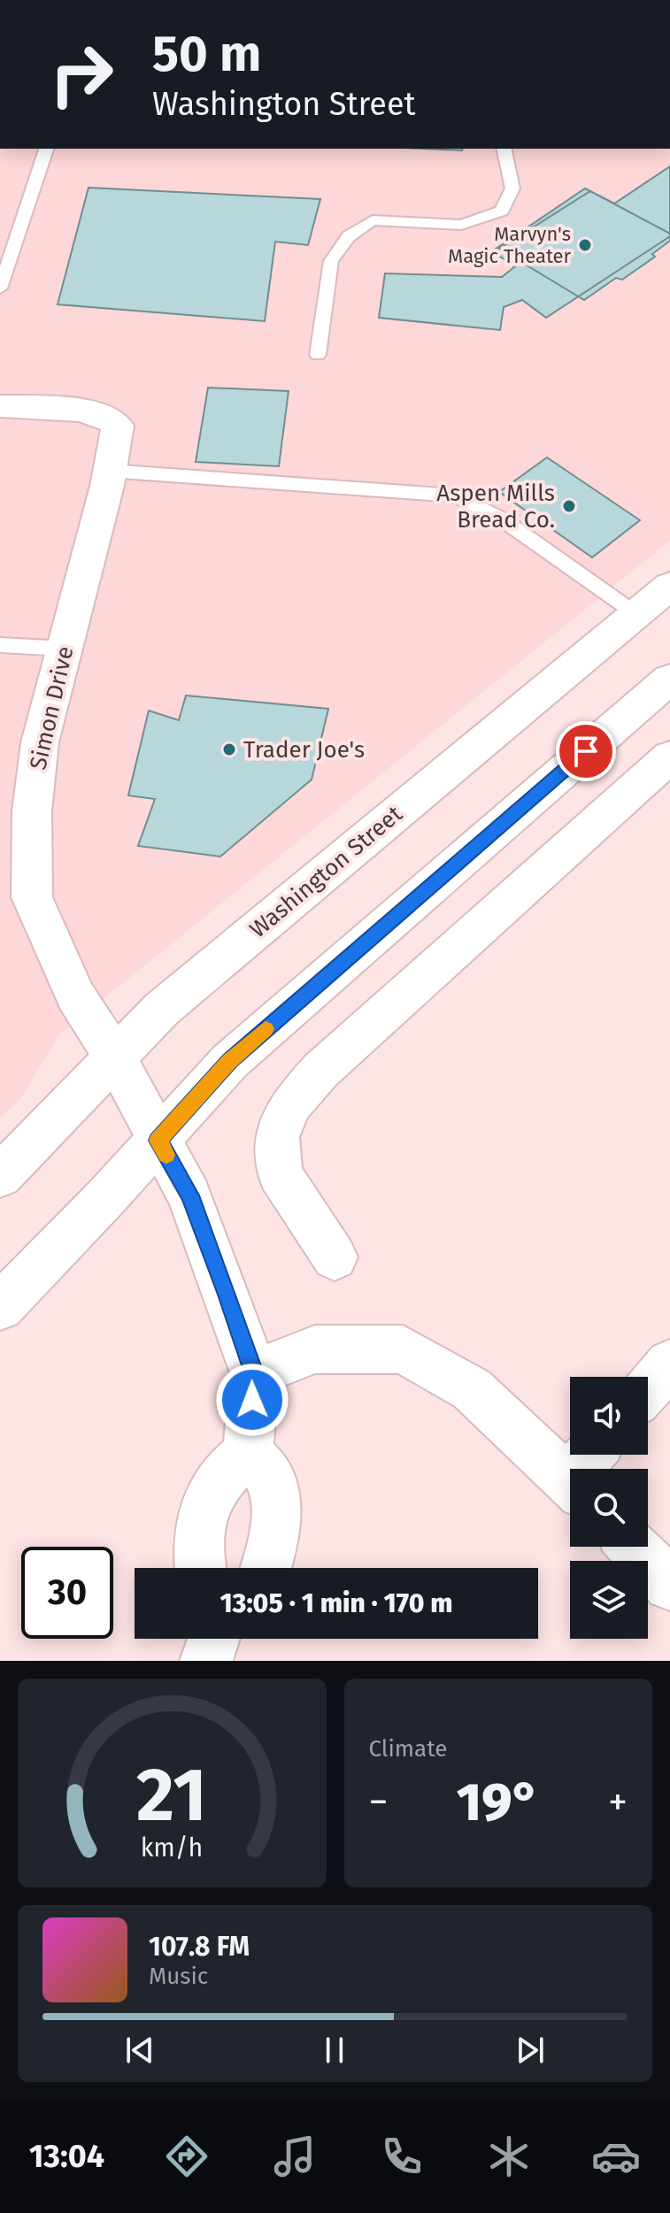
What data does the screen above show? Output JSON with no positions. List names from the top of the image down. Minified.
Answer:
{"streets":{"street":["Simon Drive","Washington Street"]},"crossings":[["Simon Drive","Washington Street"]],"places":["Marvyn's Magic Theater","Aspen Mills Bread Co.","Trader Joe's"],"page":{"turn":["50 m","Washington Street"],"limit":"30","trip":"13:05 · 1 min · 170 m","tile":"Climate","heat":["−","19°","+"],"song":["107.8 FM","Music"],"tabs":"13:04","gauge":["21","km/h"]}}
